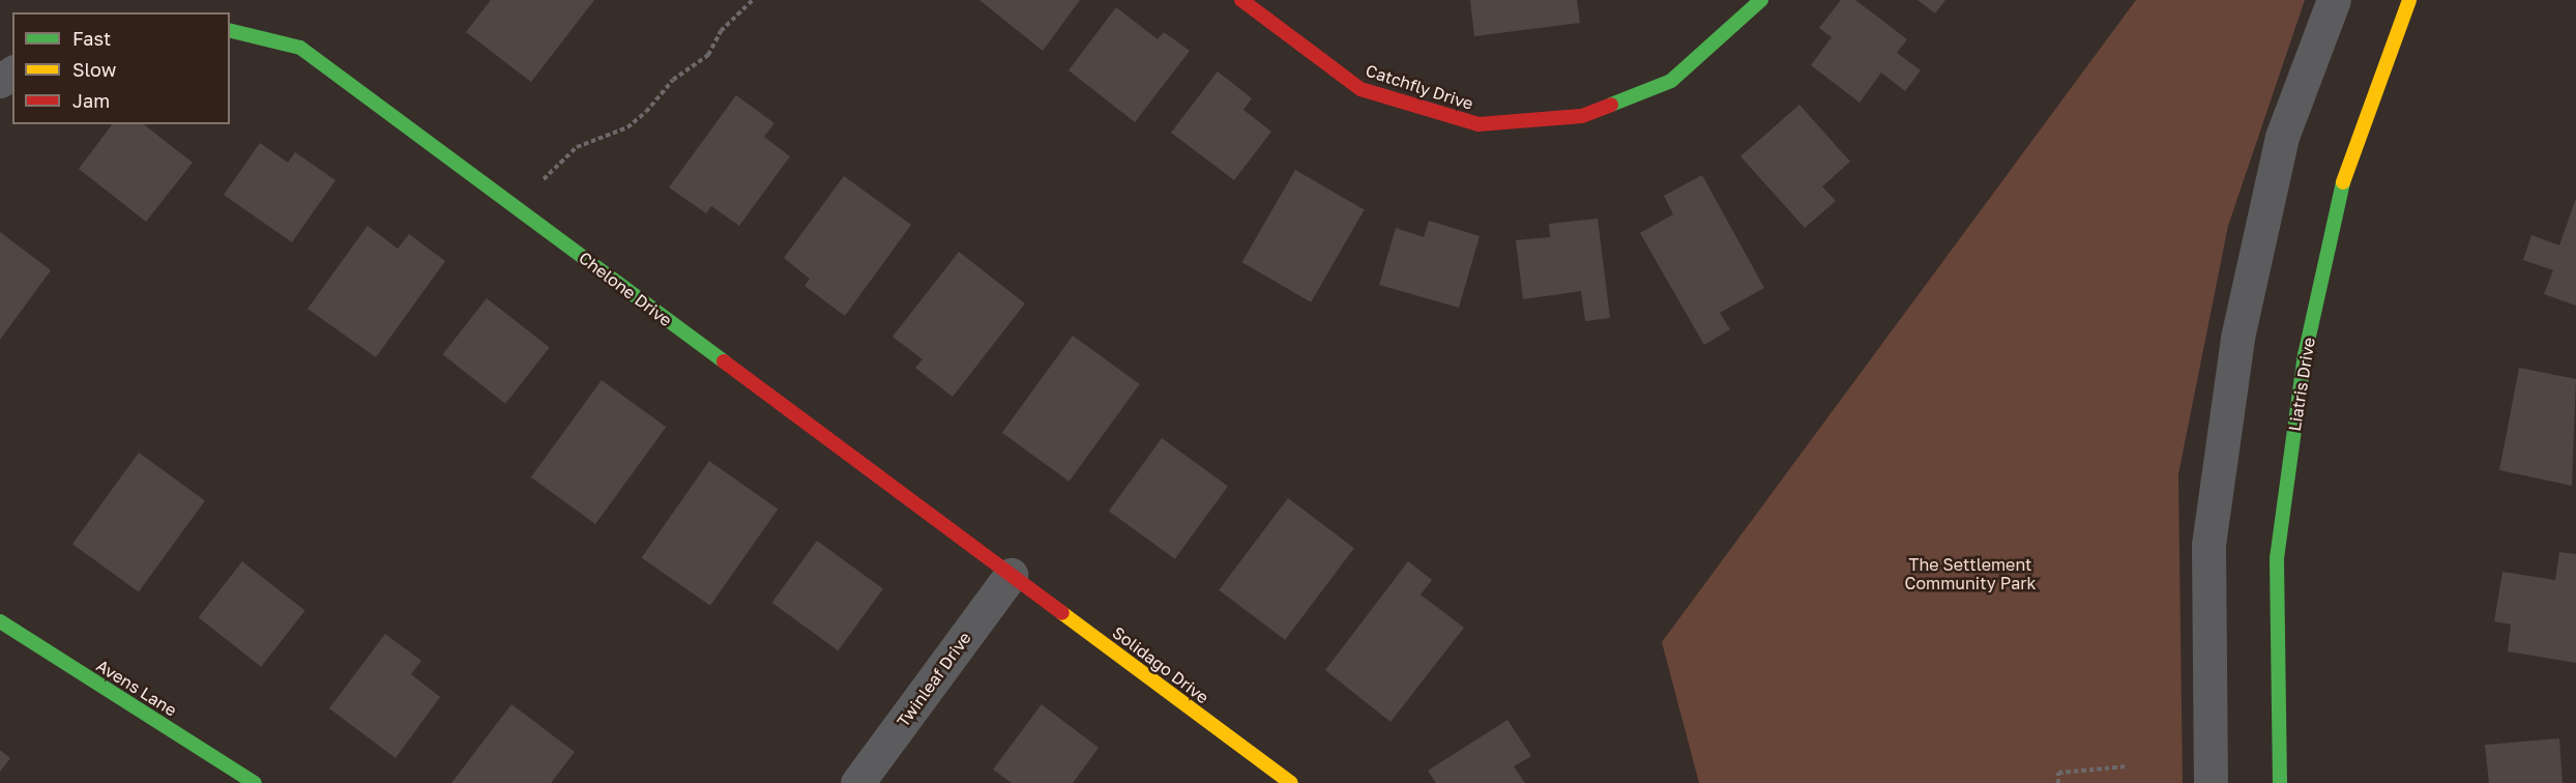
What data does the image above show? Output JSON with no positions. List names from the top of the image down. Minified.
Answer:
{"streets":{"street":["Catchfly Drive","Chelone Drive","Liatris Drive","Solidago Drive","Twinleaf Drive","Avens Lane"]},"crossings":[["Chelone Drive","Solidago Drive"],["Chelone Drive","Twinleaf Drive"],["Solidago Drive","Twinleaf Drive"]],"parks":["The Settlement Community Park"],"legend":["Fast","Slow","Jam"]}
